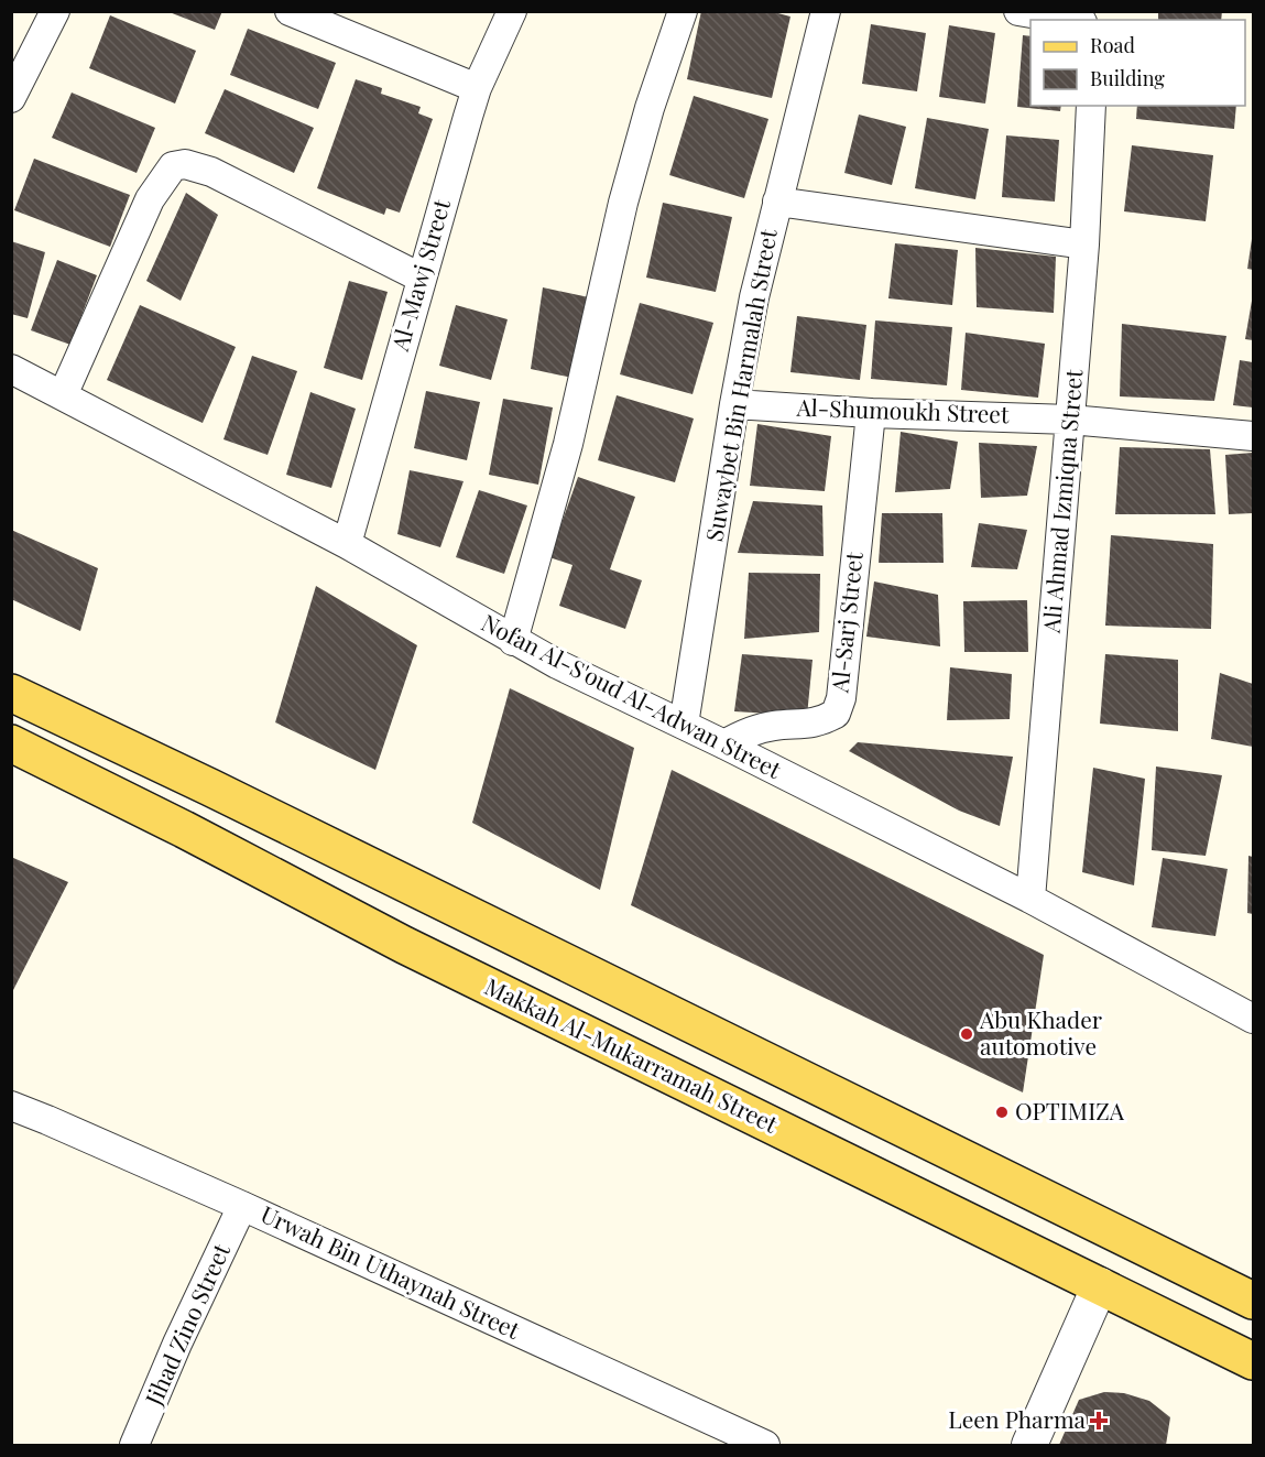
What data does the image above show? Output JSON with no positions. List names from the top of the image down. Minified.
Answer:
{"streets":{"main road":["Makkah Al-Mukarramah Street"],"street":["Al-Mawj Street","Suwaybet Bin Harmalah Street","Al-Shumoukh Street","Ali Ahmad Izmiqna Street","Al-Sarj Street","Nofan Al-S'oud Al-Adwan Street","Urwah Bin Uthaynah Street","Jihad Zino Street"]},"crossings":[["Al-Mawj Street","Nofan Al-S'oud Al-Adwan Street"],["Suwaybet Bin Harmalah Street","Al-Shumoukh Street"],["Suwaybet Bin Harmalah Street","Nofan Al-S'oud Al-Adwan Street"],["Al-Shumoukh Street","Ali Ahmad Izmiqna Street"],["Al-Shumoukh Street","Al-Sarj Street"],["Ali Ahmad Izmiqna Street","Nofan Al-S'oud Al-Adwan Street"],["Al-Sarj Street","Nofan Al-S'oud Al-Adwan Street"],["Urwah Bin Uthaynah Street","Jihad Zino Street"]],"places":{"other":["Abu Khader automotive","OPTIMIZA"],"health":["Leen Pharma"]},"legend":["Road","Building"]}
